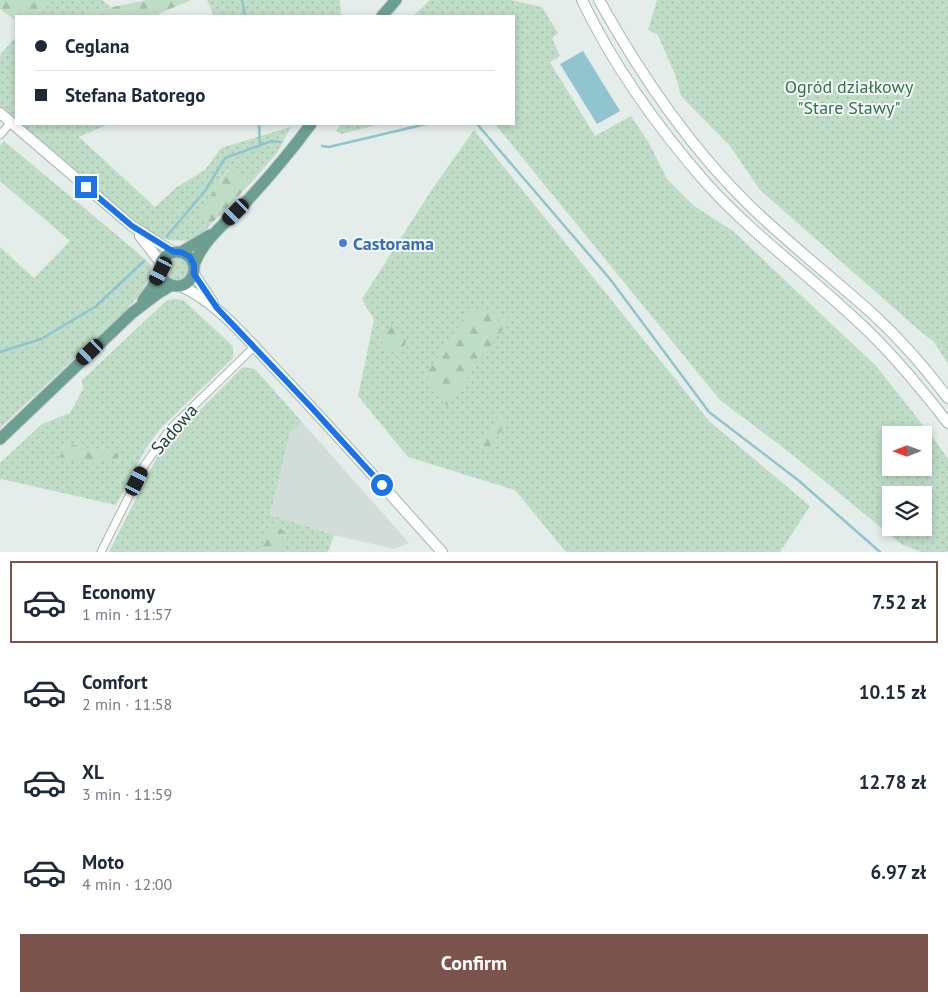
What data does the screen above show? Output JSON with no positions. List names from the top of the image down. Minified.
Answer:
{"streets":{"street":["Sadowa"]},"parks":["Ogród działkowy \"Stare Stawy\""],"places":["Castorama"],"north":"left","page":{"banner":["Ceglana","Stefana Batorego"],"list":[{"name":"Economy","note":"1 min · 11:57","value":"7.52 zł"},{"name":"Comfort","note":"2 min · 11:58","value":"10.15 zł"},{"name":"XL","note":"3 min · 11:59","value":"12.78 zł"},{"name":"Moto","note":"4 min · 12:00","value":"6.97 zł"}],"buttons":"Confirm"}}
